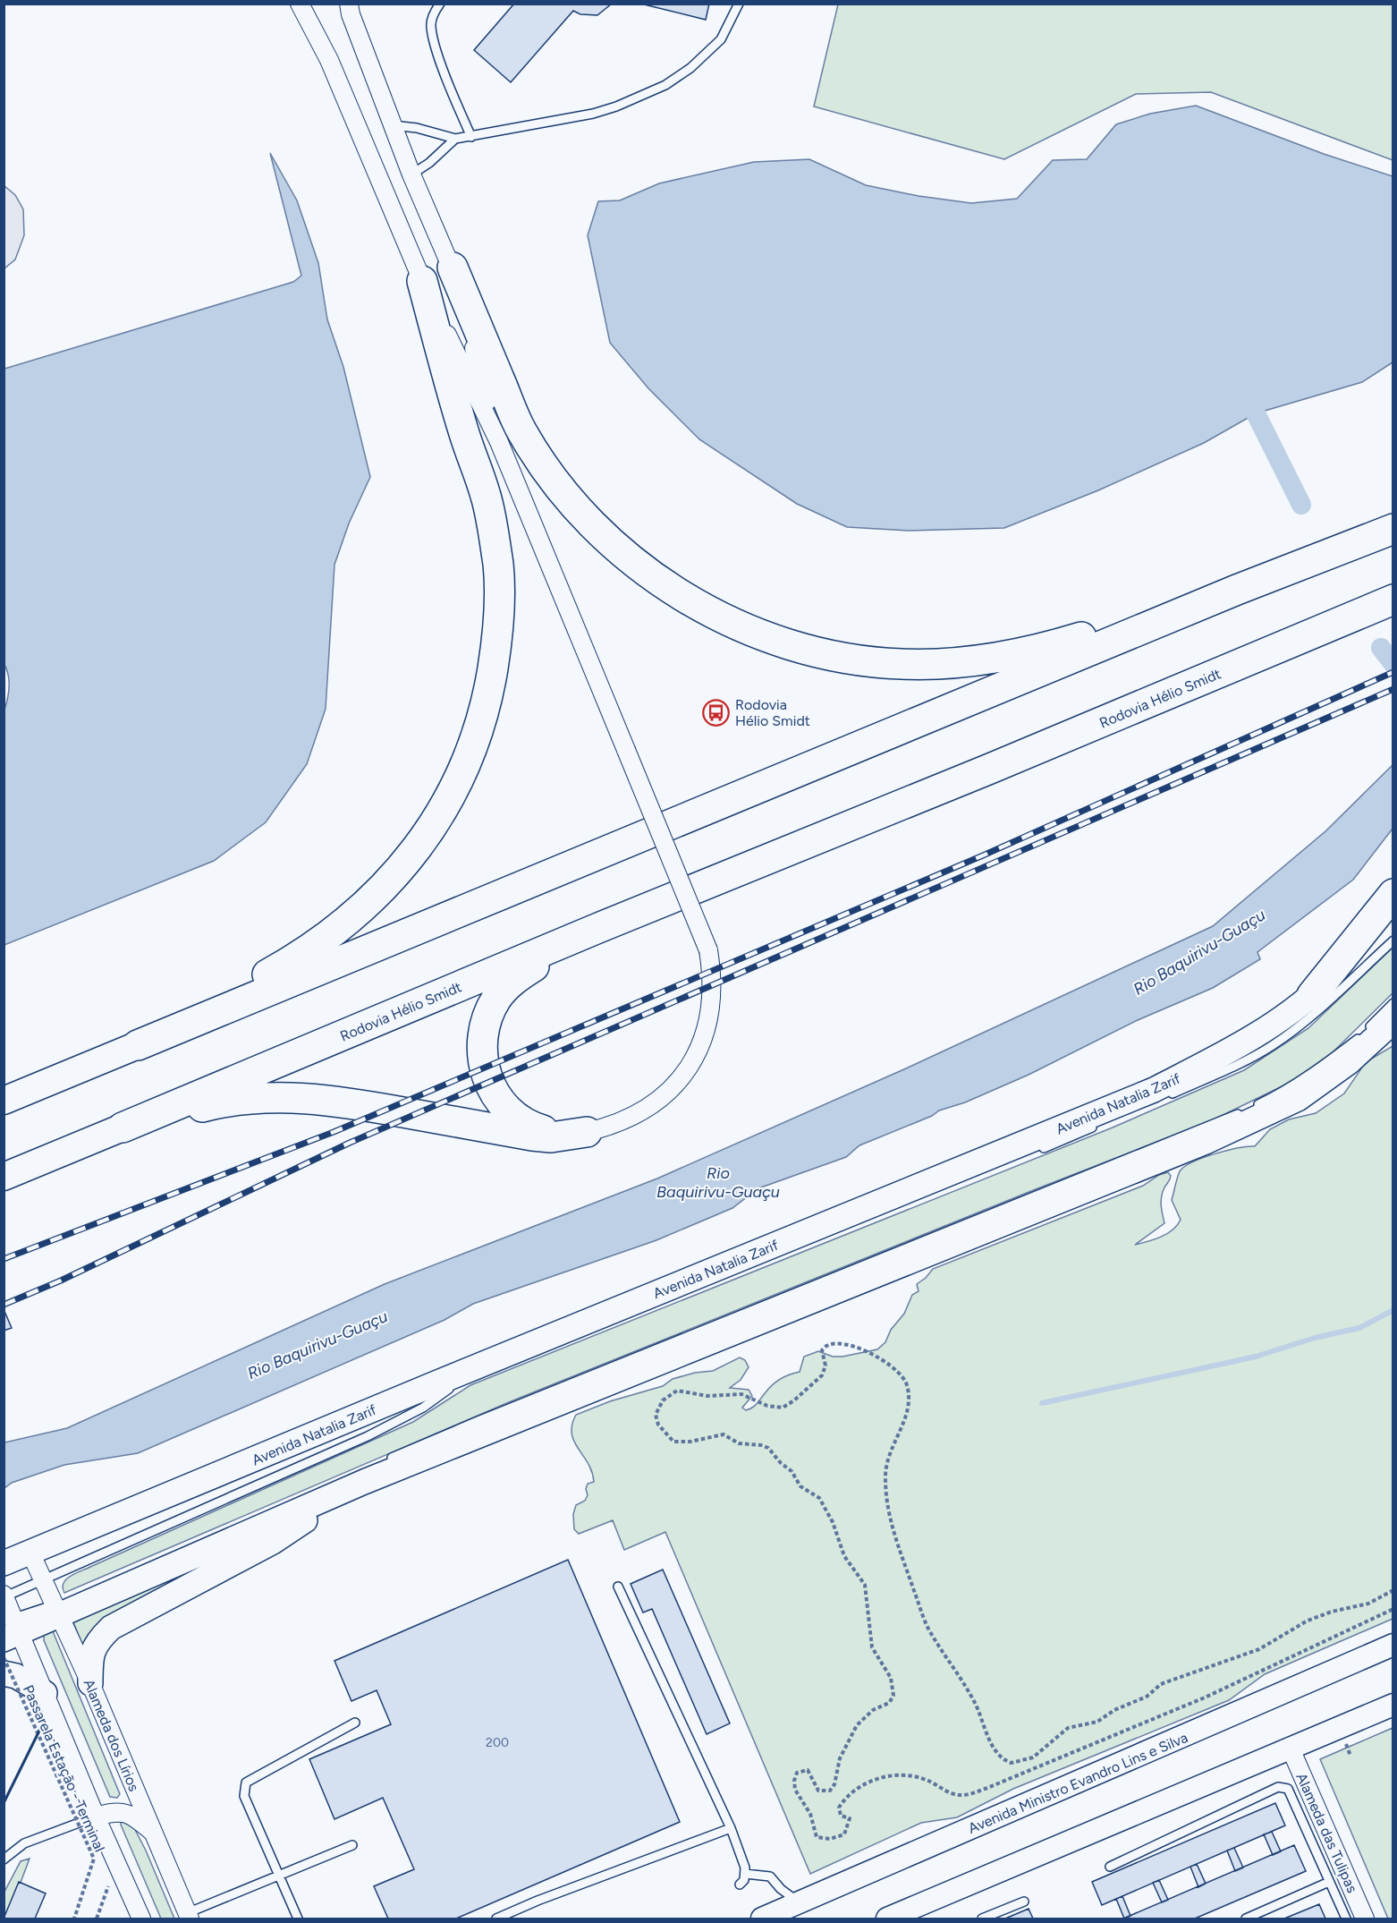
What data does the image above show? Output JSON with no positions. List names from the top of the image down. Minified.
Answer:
{"streets":{"highway":["Rodovia Hélio Smidt"],"main road":["Avenida Natalia Zarif"],"street":["Alameda dos Lírios","Avenida Ministro Evandro Lins e Silva","Alameda das Tulipas"],"path":["Passarela Estação - Terminal"]},"crossings":[["Avenida Natalia Zarif","Alameda dos Lírios"]],"water":["Rio Baquirivu-Guaçu"],"places":{"bus stop":["Rodovia Hélio Smidt"]},"house_numbers":["200"]}
